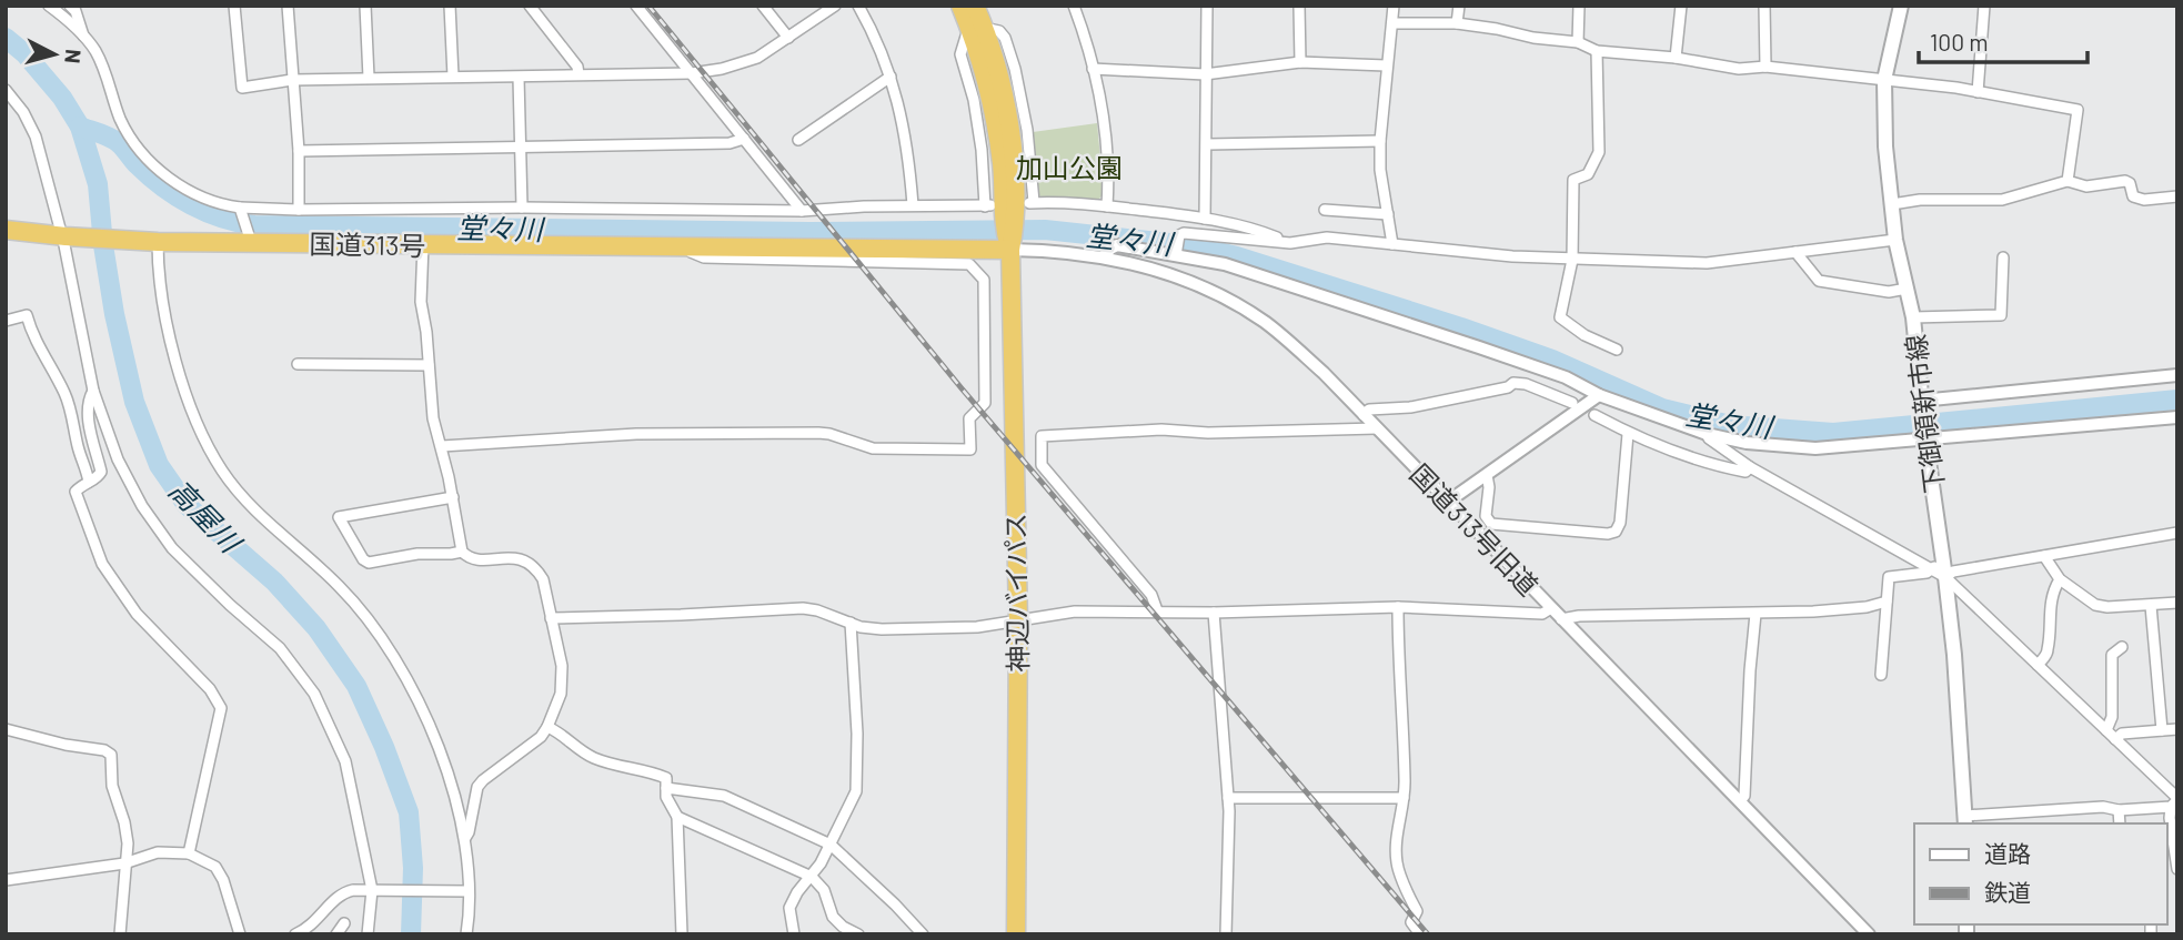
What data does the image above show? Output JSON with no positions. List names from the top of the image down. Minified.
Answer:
{"streets":{"highway":["国道313号","神辺バイパス"],"main road":["下御領新市線"],"street":["国道313号旧道"]},"crossings":[["国道313号","国道313号旧道"],["国道313号","神辺バイパス"],["国道313号旧道","神辺バイパス"]],"water":["堂々川","高屋川"],"parks":["加山公園"],"legend":["道路","鉄道"],"scale_bar":"100 m","north":"right"}
